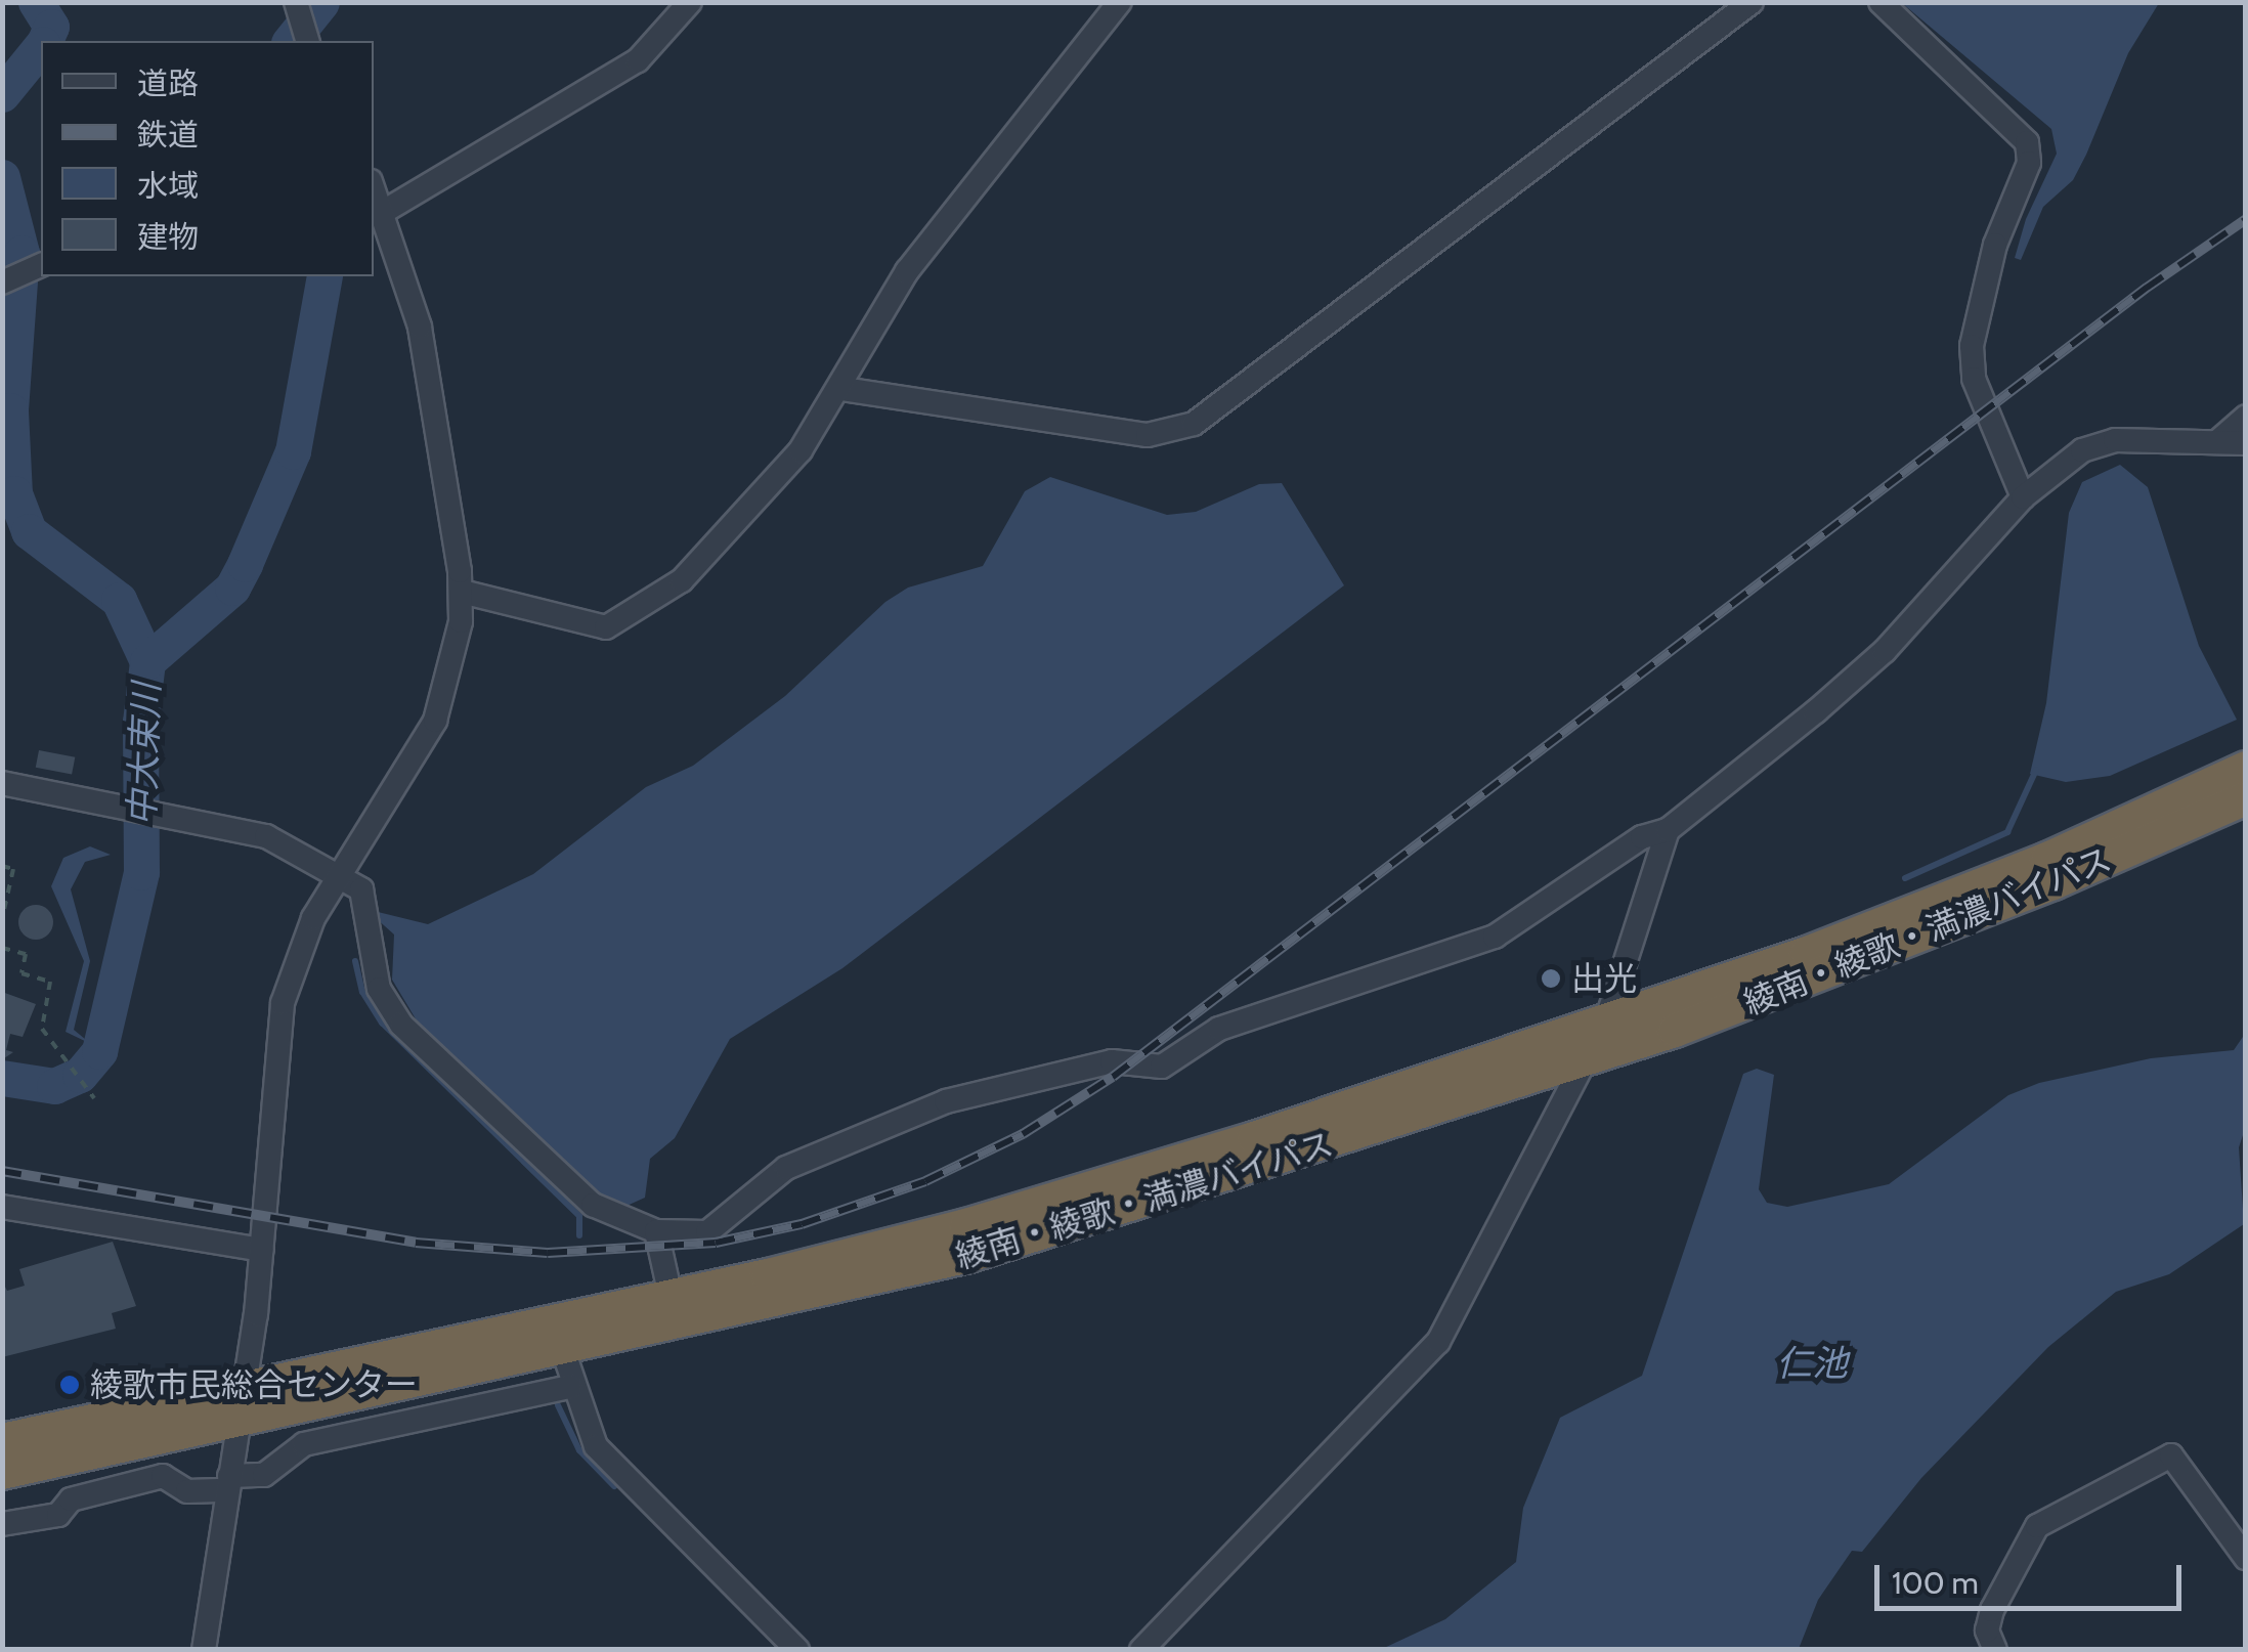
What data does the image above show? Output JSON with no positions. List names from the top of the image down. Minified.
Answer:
{"streets":{"highway":["綾南・綾歌・満濃バイパス"]},"water":["中大束川","仁池"],"places":["出光","綾歌市民総合センター"],"legend":["道路","鉄道","水域","建物"],"scale_bar":"100 m"}
